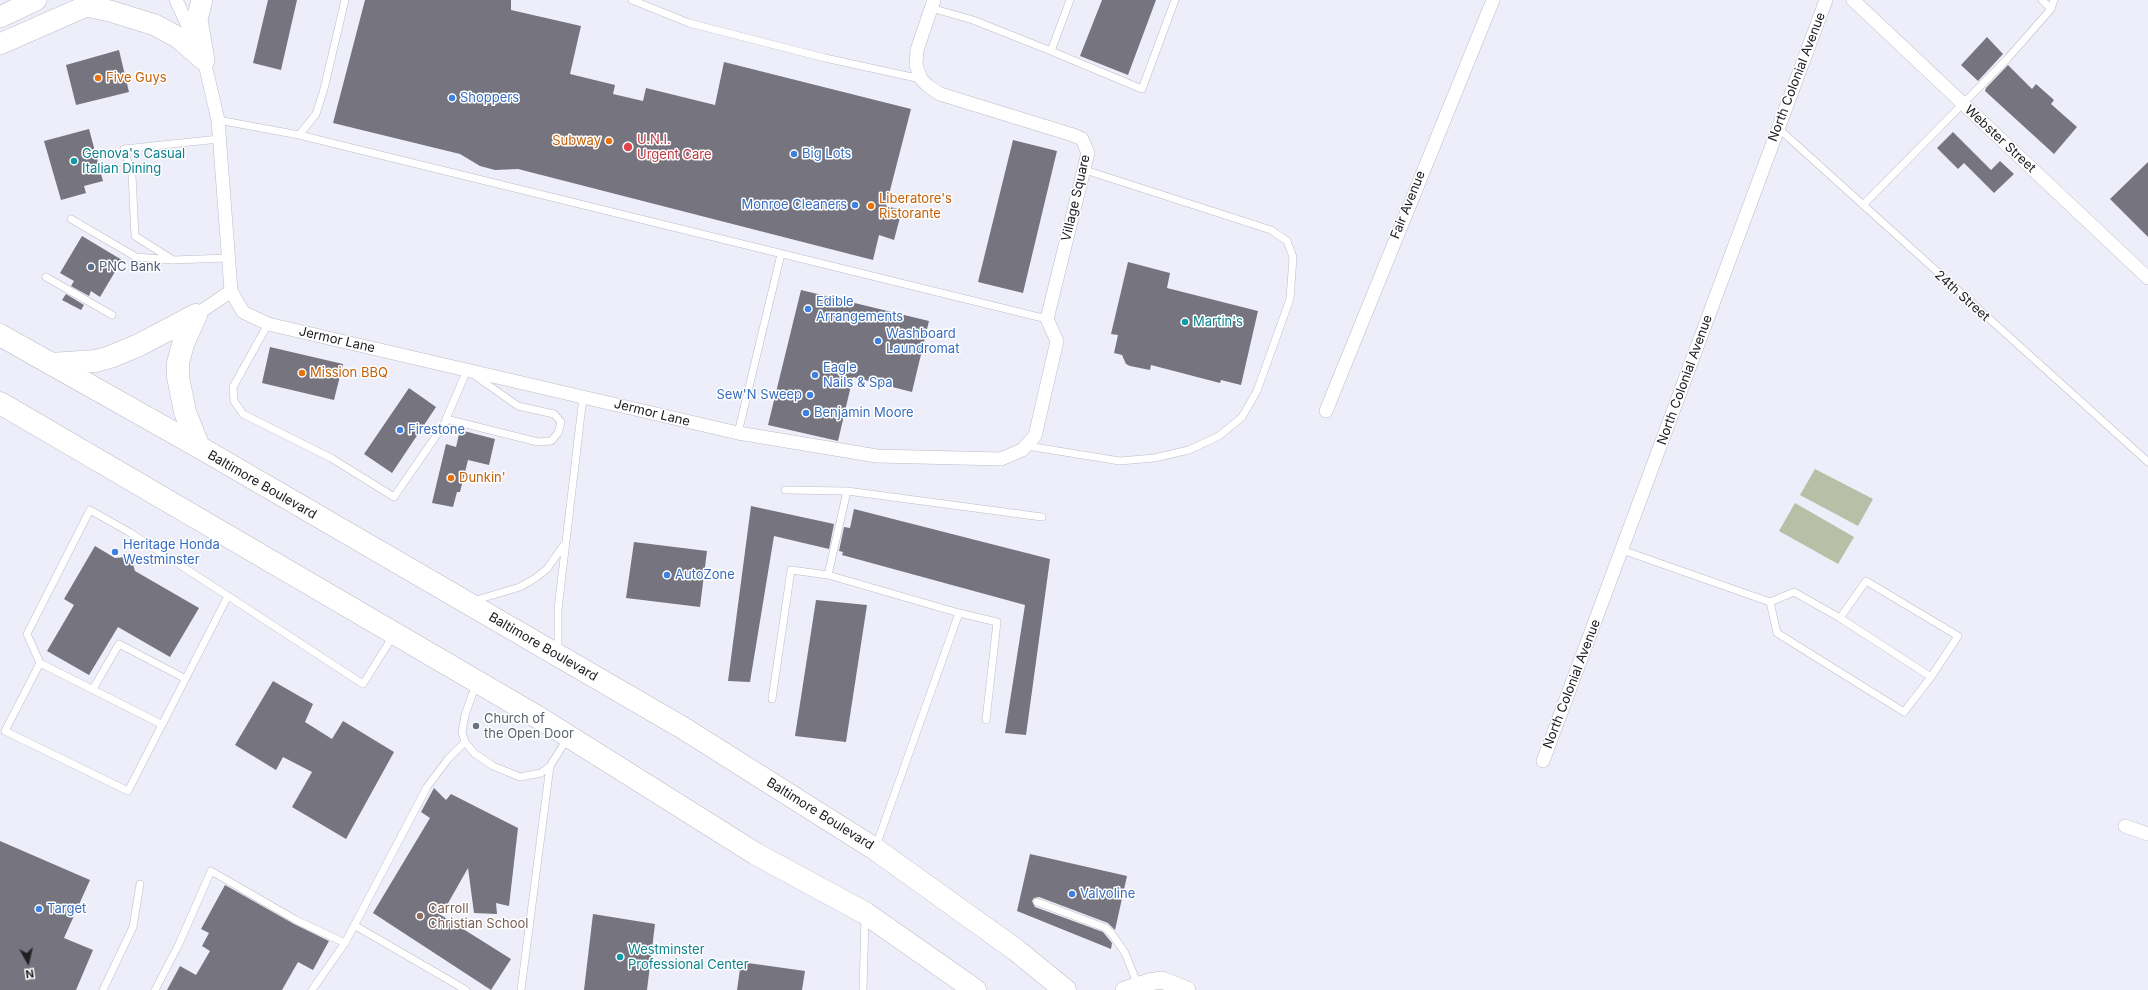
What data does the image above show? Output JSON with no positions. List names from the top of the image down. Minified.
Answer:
{"streets":{"highway":["Baltimore Boulevard"],"street":["North Colonial Avenue","Webster Street","Village Square","Fair Avenue","Jermor Lane"],"lane":["24th Street"]},"crossings":[["North Colonial Avenue","24th Street"]],"places":["Five Guys","Shoppers","Subway","U.N.I. Urgent Care","Big Lots","Genova's Casual Italian Dining","Monroe Cleaners","Liberatore's Ristorante","PNC Bank","Edible Arrangements","Martin's","Washboard Laundromat","Mission BBQ","Eagle Nails & Spa","Sew'N Sweep","Benjamin Moore","Firestone","Dunkin'","Heritage Honda Westminster","AutoZone","Church of the Open Door","Valvoline","Target","Carroll Christian School","Westminster Professional Center"],"north":"bottom"}
